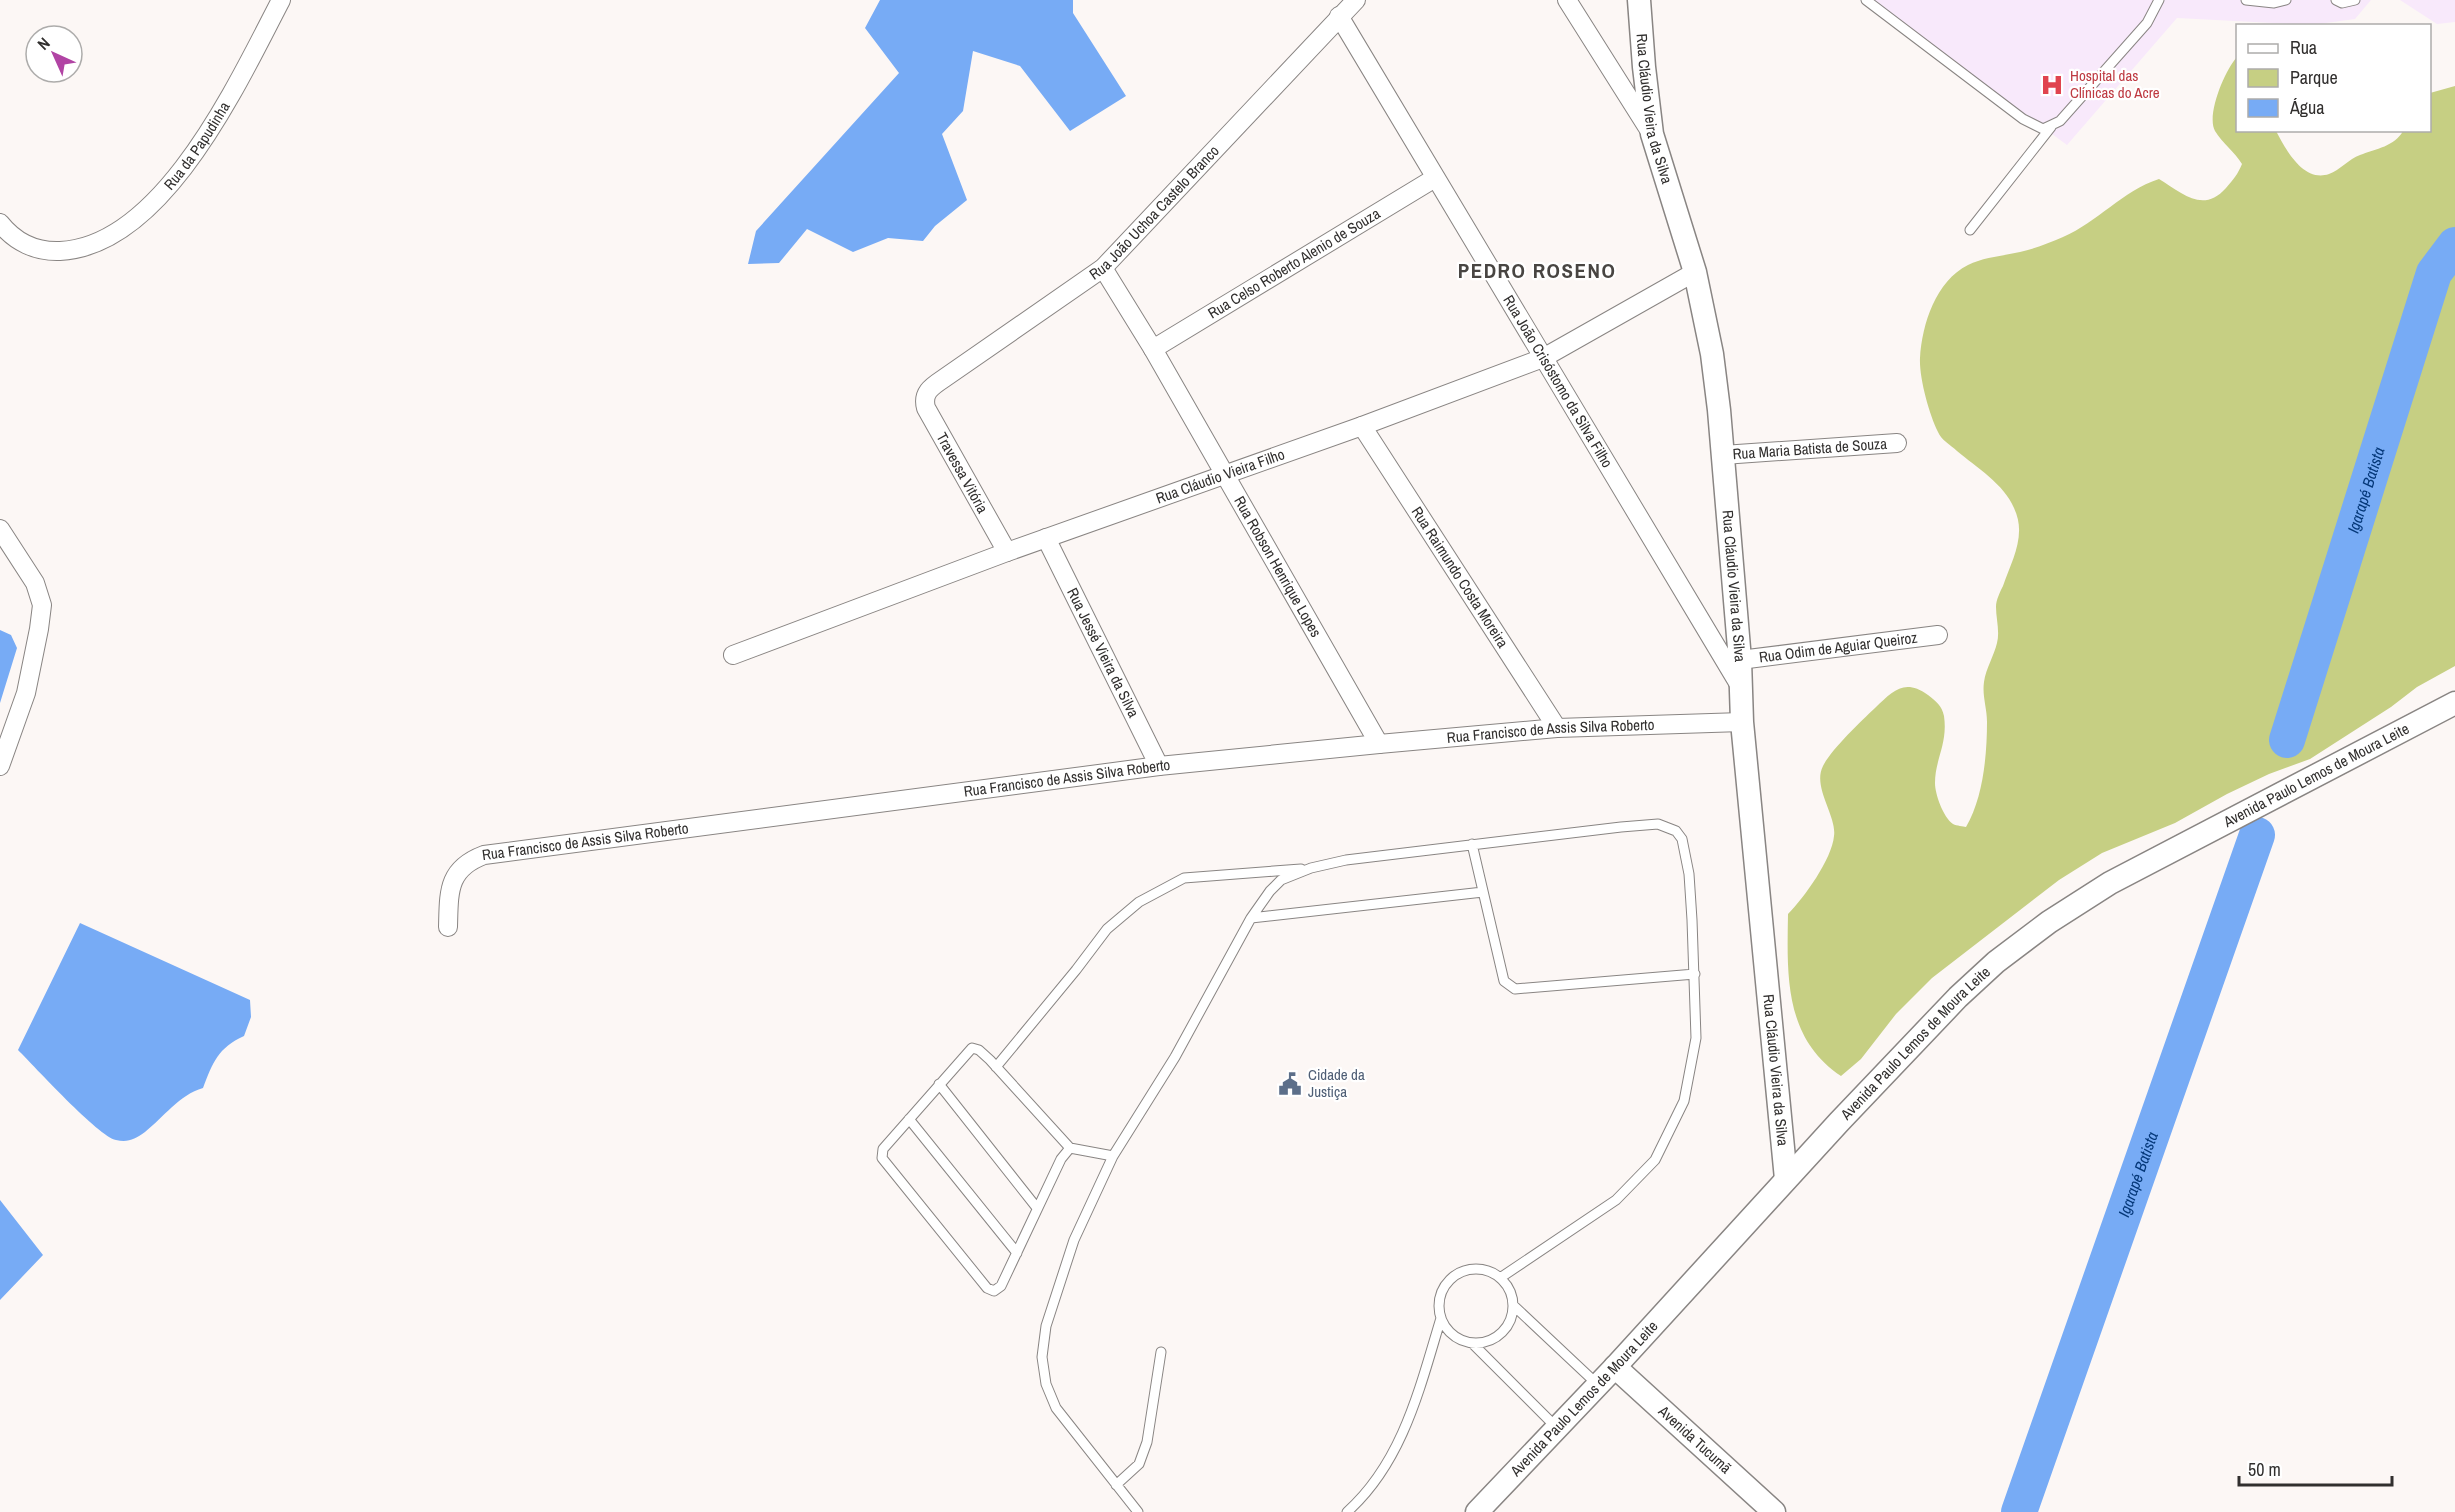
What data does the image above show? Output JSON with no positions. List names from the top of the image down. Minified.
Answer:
{"streets":{"street":["Rua Cláudio Vieira da Silva","Rua da Papudinha","Rua João Uchoa Castelo Branco","Rua Celso Roberto Alenio de Souza","Rua João Crisóstomo da Silva Filho","Rua Maria Batista de Souza","Travessa Vitória","Rua Cláudio Vieira Filho","Rua Robson Henrique Lopes","Rua Raimundo Costa Moreira","Rua Odim de Aguiar Queiroz","Rua Jessé Vieira da Silva","Rua Francisco de Assis Silva Roberto","Avenida Paulo Lemos de Moura Leite","Avenida Tucumã"]},"crossings":[["Rua Cláudio Vieira da Silva","Rua João Crisóstomo da Silva Filho"],["Rua Cláudio Vieira da Silva","Rua Maria Batista de Souza"],["Rua Cláudio Vieira da Silva","Rua Cláudio Vieira Filho"],["Rua Cláudio Vieira da Silva","Rua Odim de Aguiar Queiroz"],["Rua Cláudio Vieira da Silva","Rua Francisco de Assis Silva Roberto"],["Rua Cláudio Vieira da Silva","Avenida Paulo Lemos de Moura Leite"],["Rua João Uchoa Castelo Branco","Rua João Crisóstomo da Silva Filho"],["Rua João Uchoa Castelo Branco","Travessa Vitória"],["Rua João Uchoa Castelo Branco","Rua Robson Henrique Lopes"],["Rua Celso Roberto Alenio de Souza","Rua João Crisóstomo da Silva Filho"],["Rua Celso Roberto Alenio de Souza","Rua Robson Henrique Lopes"],["Rua João Crisóstomo da Silva Filho","Rua Cláudio Vieira Filho"],["Travessa Vitória","Rua Cláudio Vieira Filho"],["Rua Cláudio Vieira Filho","Rua Robson Henrique Lopes"],["Rua Cláudio Vieira Filho","Rua Raimundo Costa Moreira"],["Rua Cláudio Vieira Filho","Rua Jessé Vieira da Silva"],["Rua Robson Henrique Lopes","Rua Francisco de Assis Silva Roberto"],["Rua Raimundo Costa Moreira","Rua Francisco de Assis Silva Roberto"],["Rua Jessé Vieira da Silva","Rua Francisco de Assis Silva Roberto"],["Avenida Paulo Lemos de Moura Leite","Avenida Tucumã"]],"districts":["PEDRO ROSENO"],"water":["Igarapé Batista"],"places":{"hospital":["Hospital das Clínicas do Acre"],"public building":["Cidade da Justiça"]},"legend":["Rua","Parque","Água"],"scale_bar":"50 m","north":"top left"}
